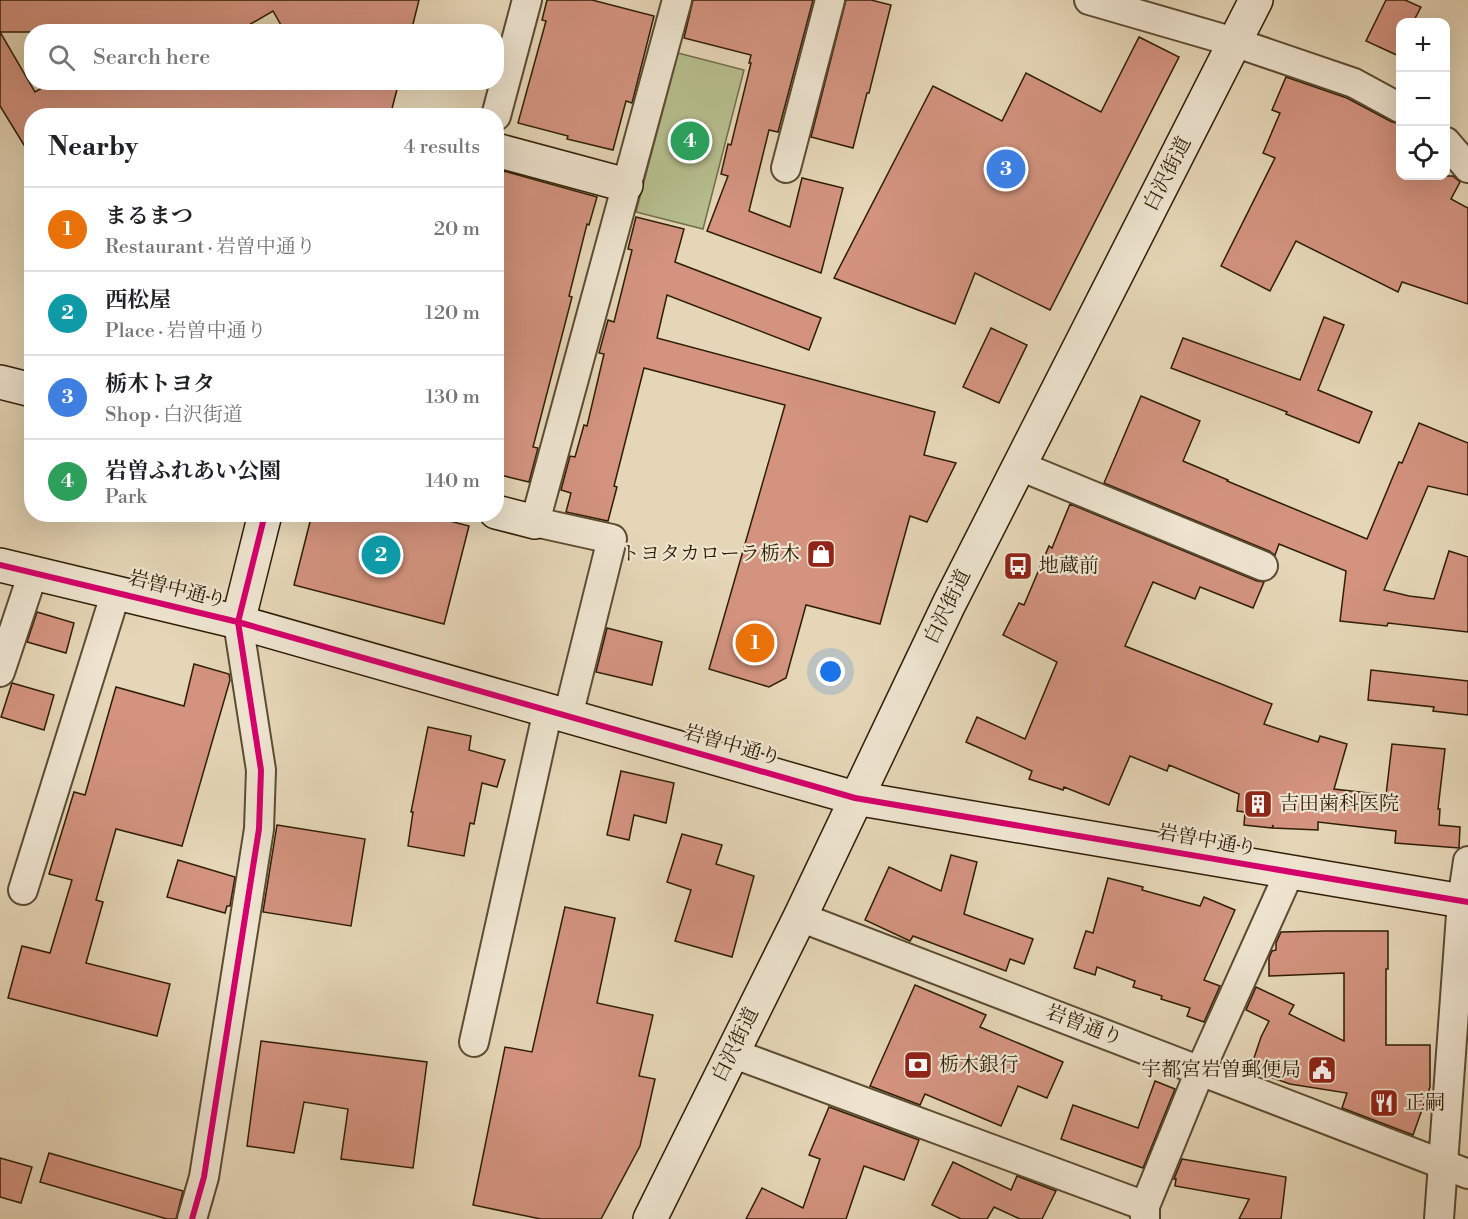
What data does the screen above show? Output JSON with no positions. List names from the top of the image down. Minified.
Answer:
{"streets":{"street":["白沢街道","岩曽中通り","岩曽通り"]},"crossings":[["白沢街道","岩曽中通り"],["白沢街道","岩曽通り"]],"places":{"shop":["トヨタカローラ栃木"],"bus stop":["地蔵前"],"building":["吉田歯科医院"],"bank":["栃木銀行"],"public building":["宇都宮岩曽郵便局"],"restaurant":["正嗣"]},"page":{"map_buttons":["+","−"],"search":"Search here","heading":["Nearby","4 results"],"pins":["4","3","2","1"],"list":[{"mark":"1","name":"まるまつ","note":"Restaurant · 岩曽中通り","value":"20 m"},{"mark":"2","name":"西松屋","note":"Place · 岩曽中通り","value":"120 m"},{"mark":"3","name":"栃木トヨタ","note":"Shop · 白沢街道","value":"130 m"},{"mark":"4","name":"岩曽ふれあい公園","note":"Park","value":"140 m"}]}}
